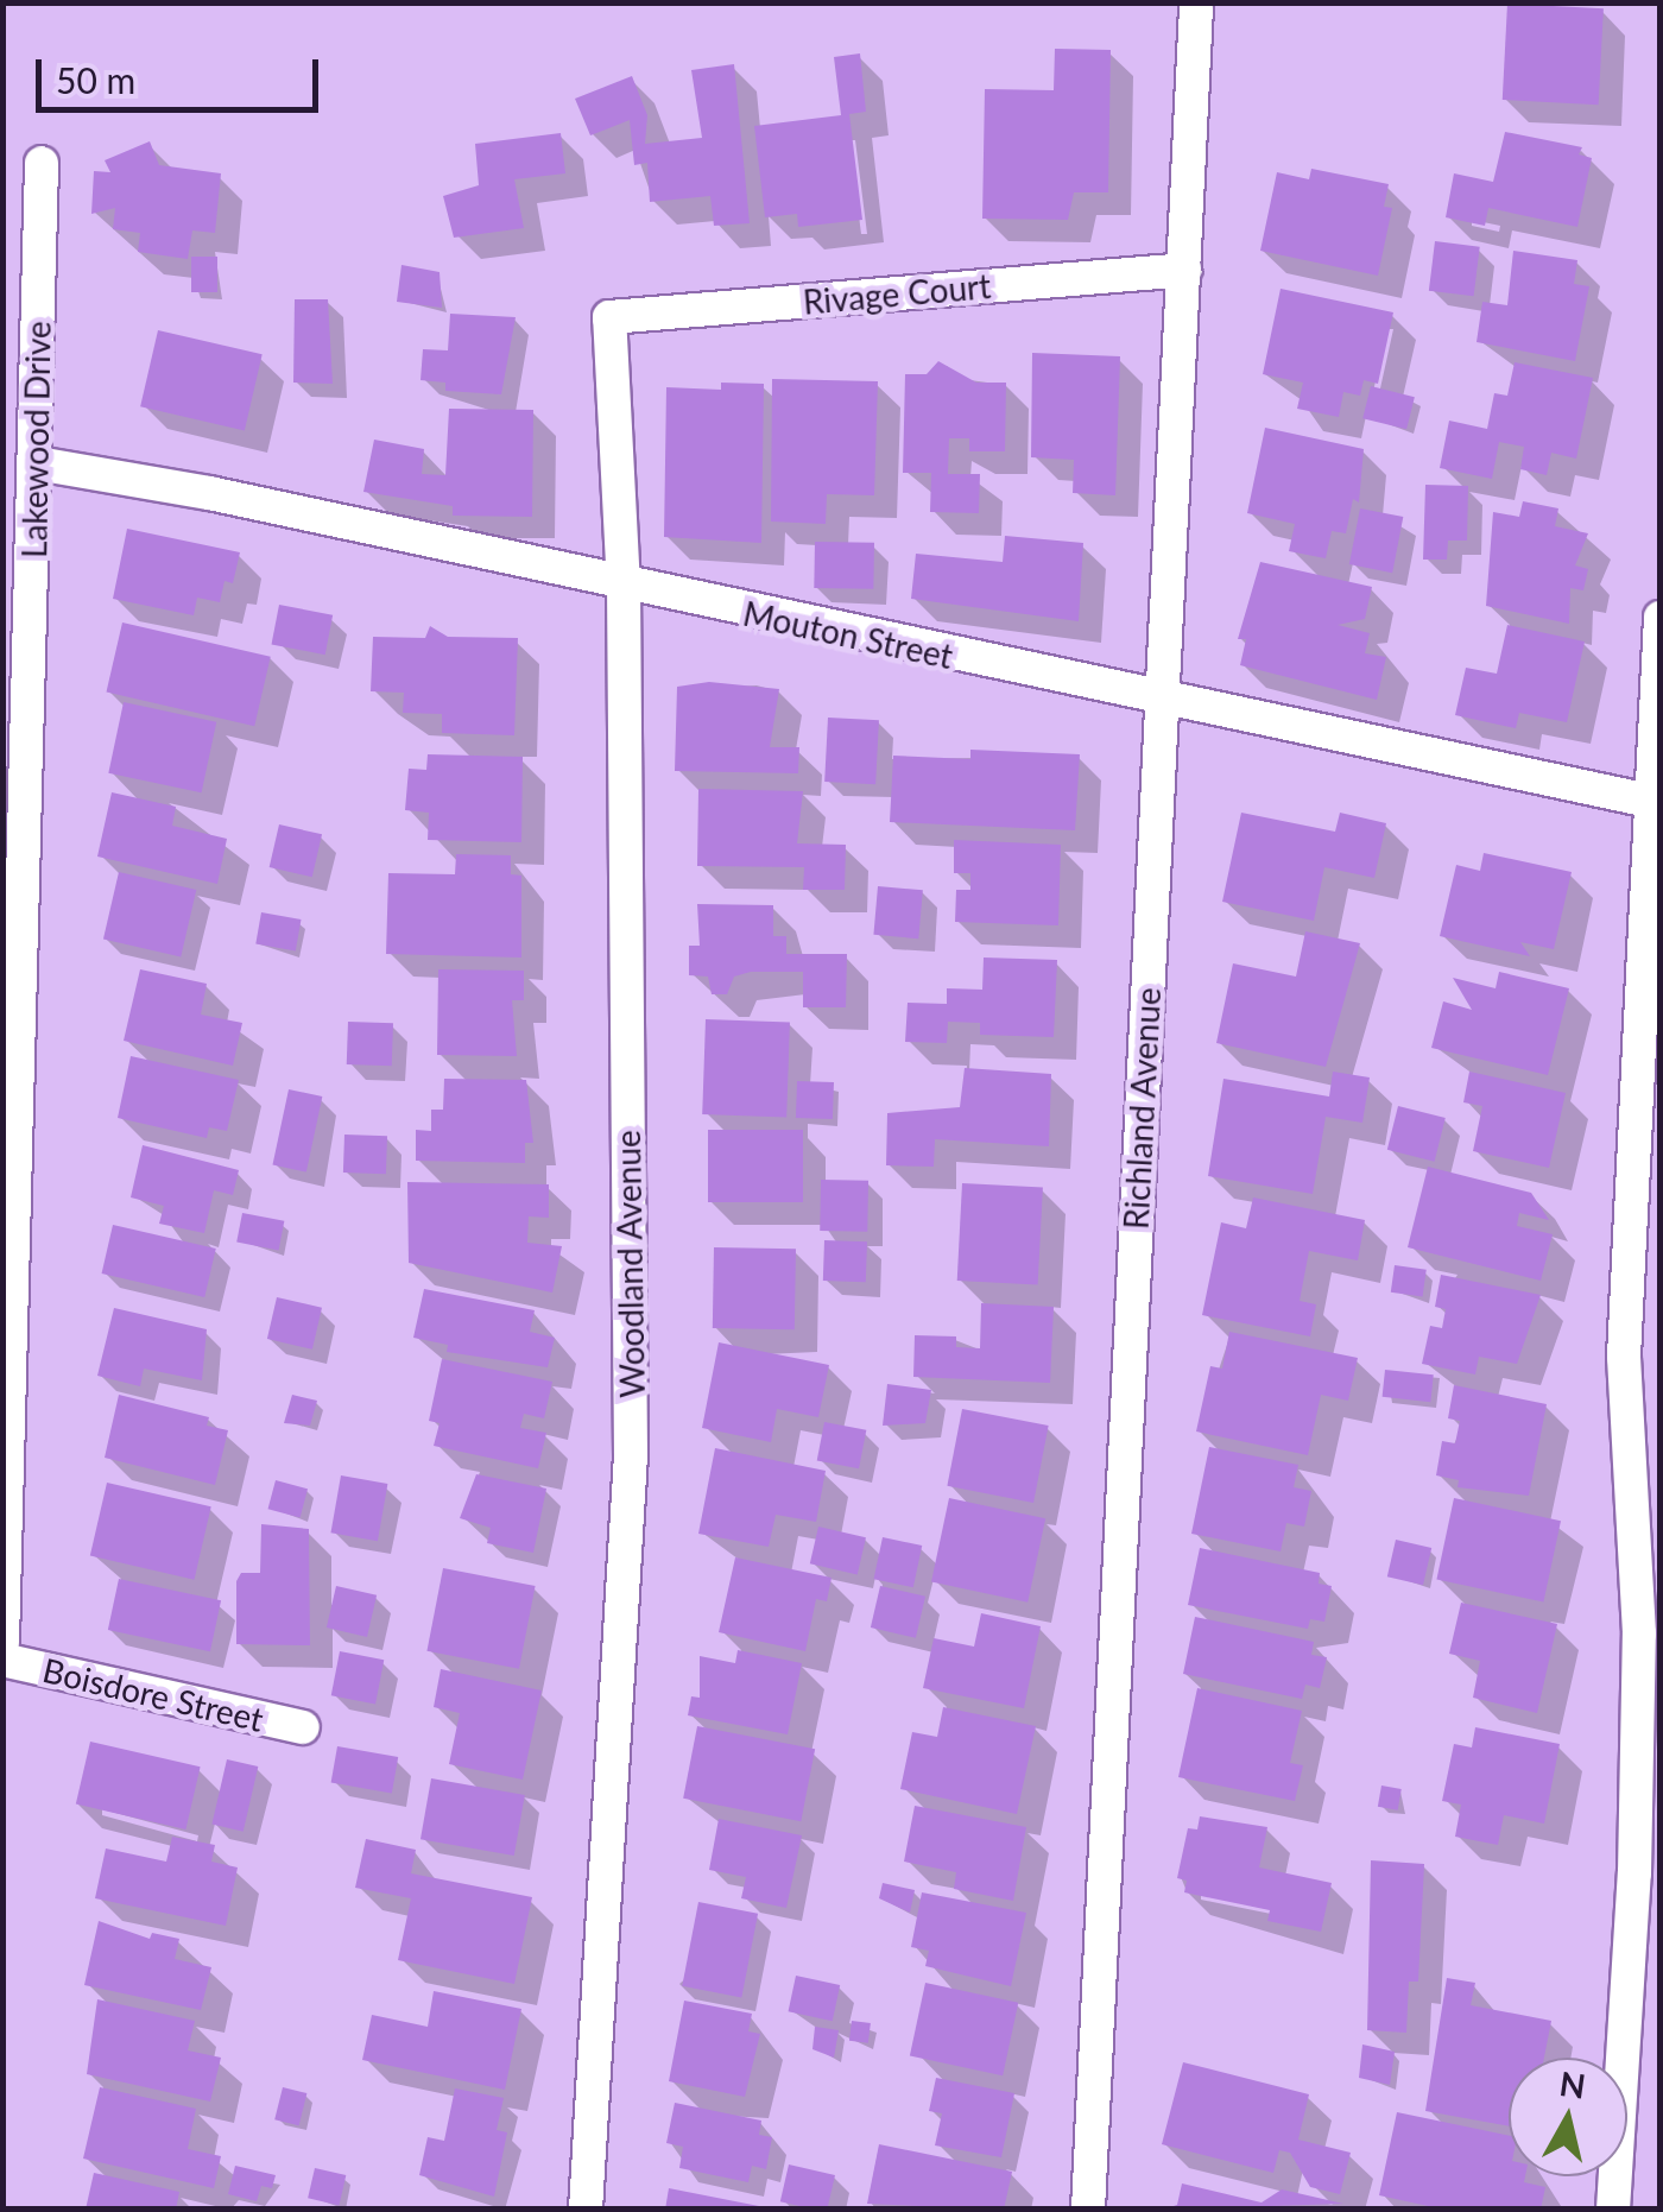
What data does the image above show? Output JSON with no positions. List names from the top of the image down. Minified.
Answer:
{"streets":{"street":["Rivage Court","Lakewood Drive","Mouton Street","Richland Avenue","Woodland Avenue","Boisdore Street"]},"crossings":[["Rivage Court","Richland Avenue"],["Rivage Court","Woodland Avenue"],["Lakewood Drive","Mouton Street"],["Mouton Street","Richland Avenue"],["Mouton Street","Woodland Avenue"]],"scale_bar":"50 m","north":"top"}
